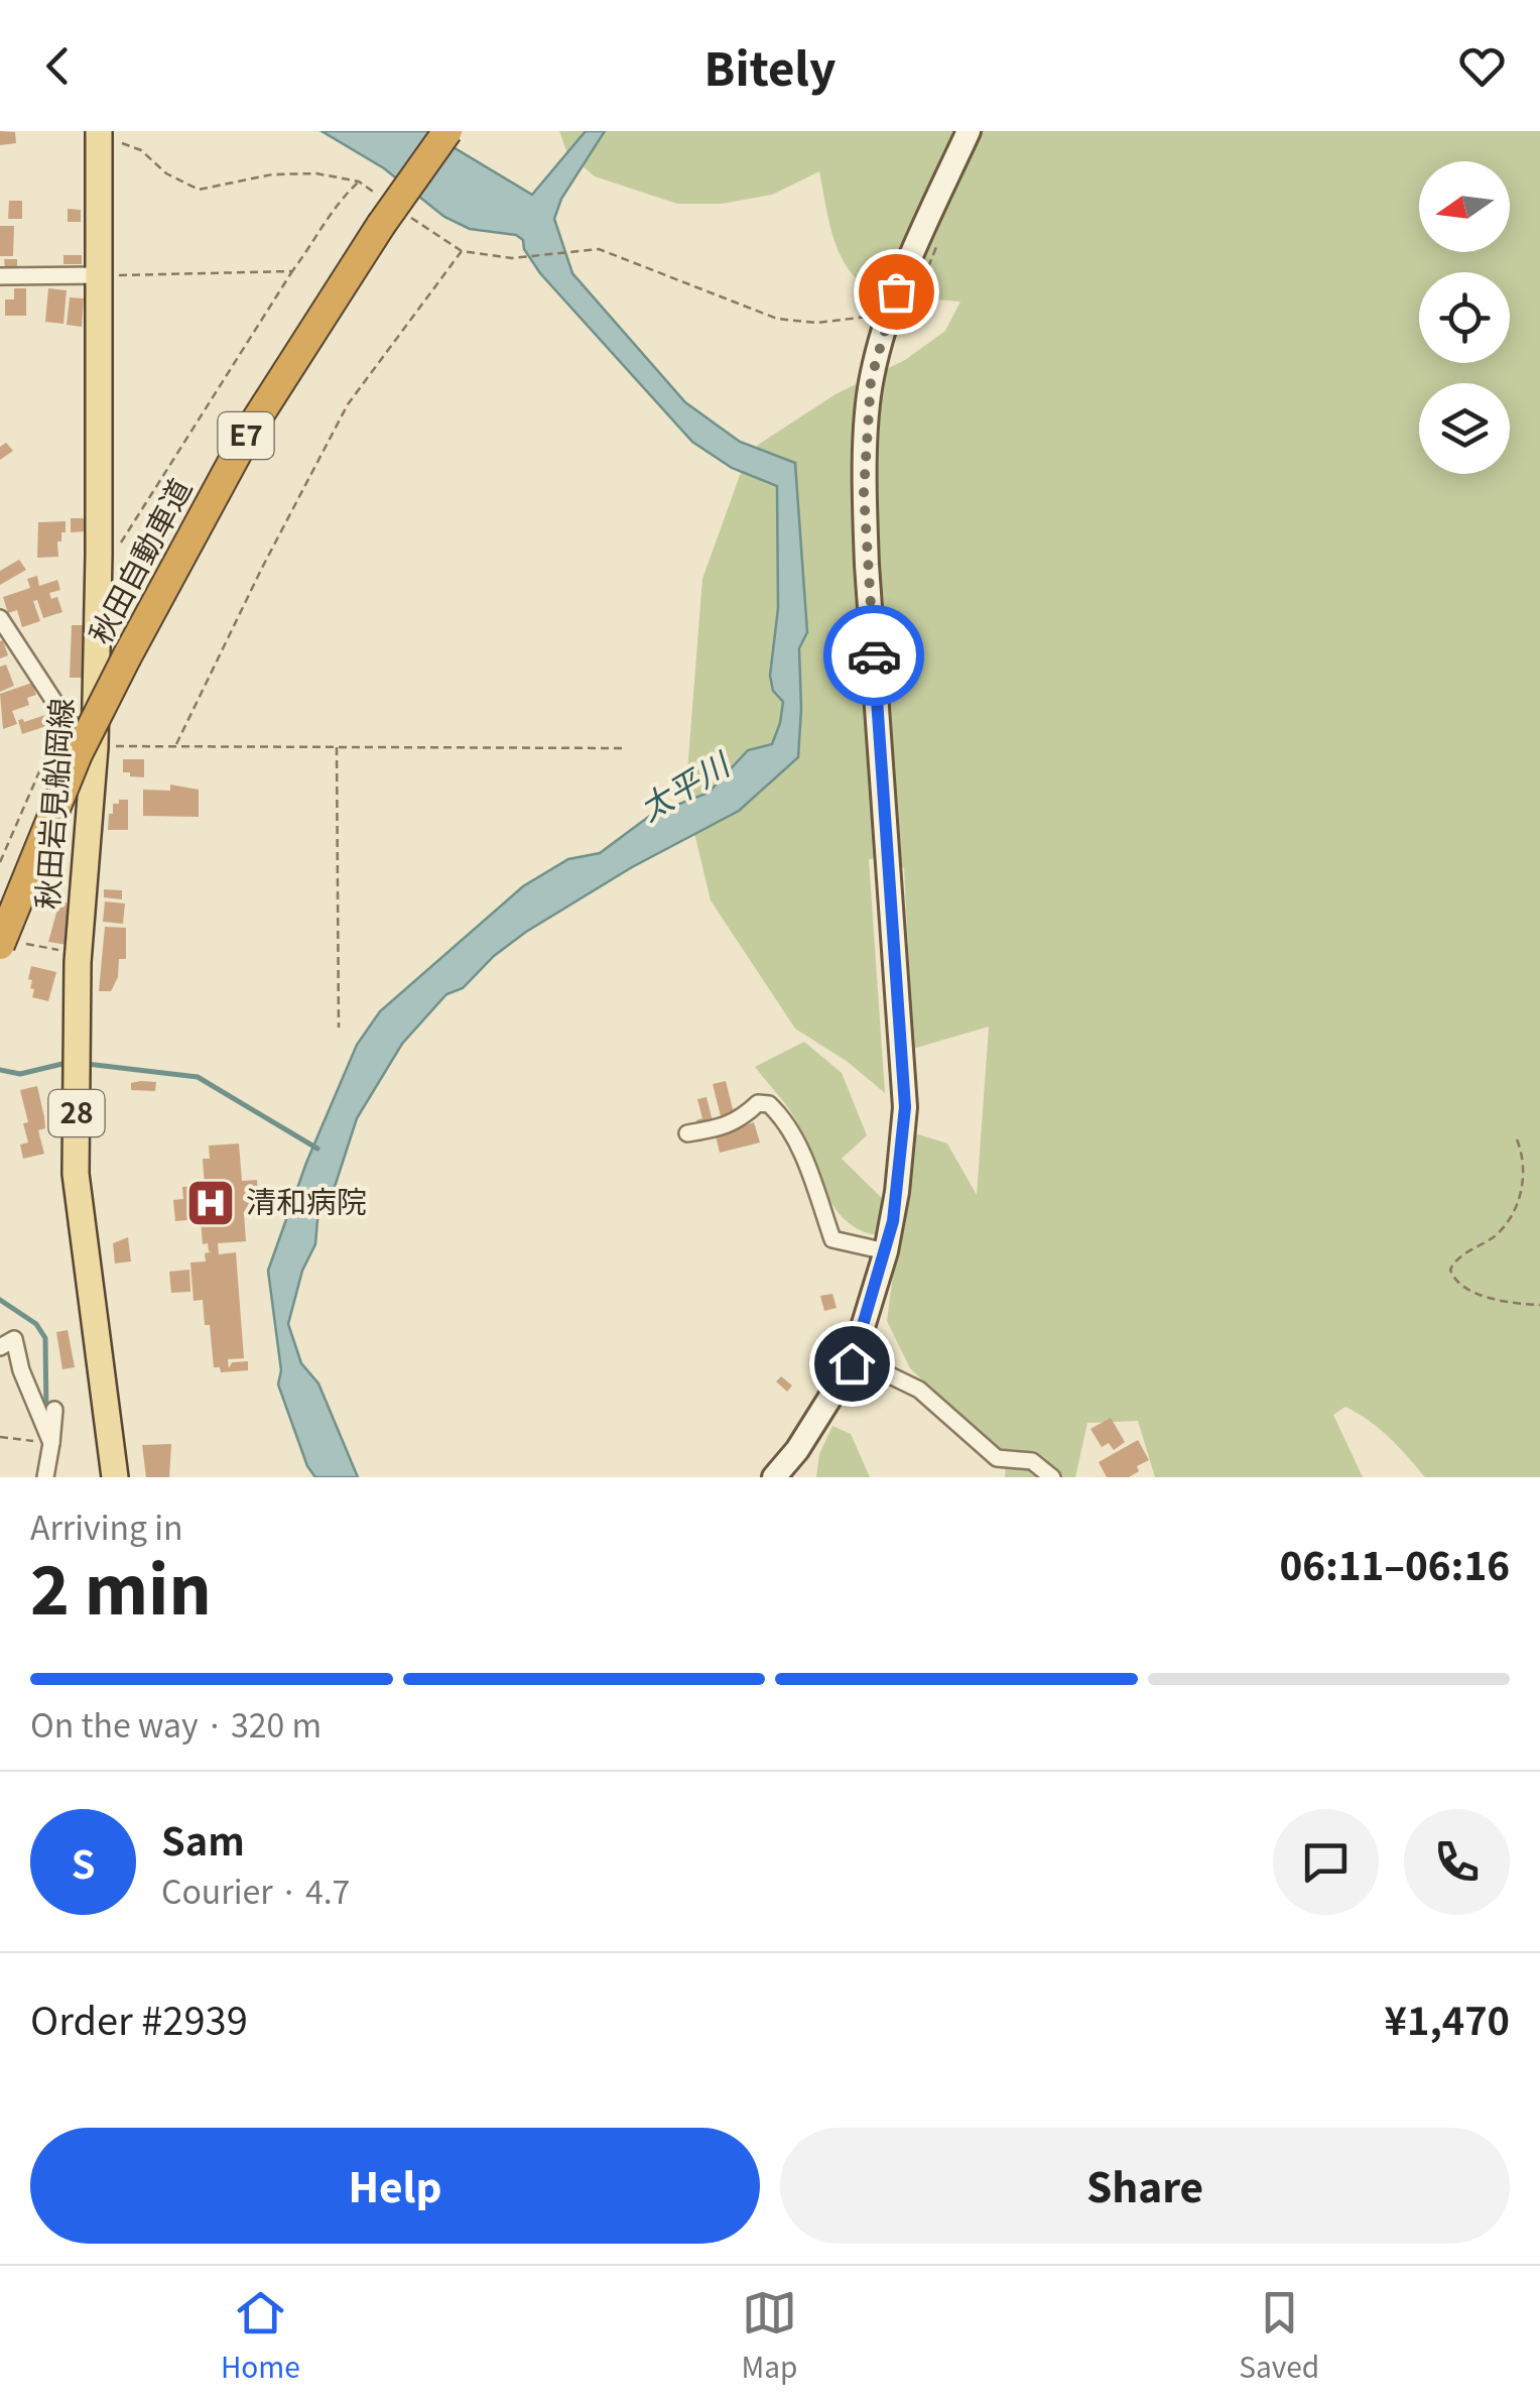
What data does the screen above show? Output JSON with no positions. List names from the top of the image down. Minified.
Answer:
{"streets":{"highway":["E7","秋田自動車道"],"main road":["秋田岩見船岡線","28"]},"water":["太平川"],"places":{"hospital":["清和病院"]},"north":"left","page":{"header":"Bitely","heading":["2 min","Arriving in","06:11–06:16"],"panel":["Sam","Courier · 4.7","Order #2939","¥1,470"],"bar":"On the way · 320 m","round":"S","buttons":["Help","Share"],"tabs":["Home","Map","Saved"]}}
